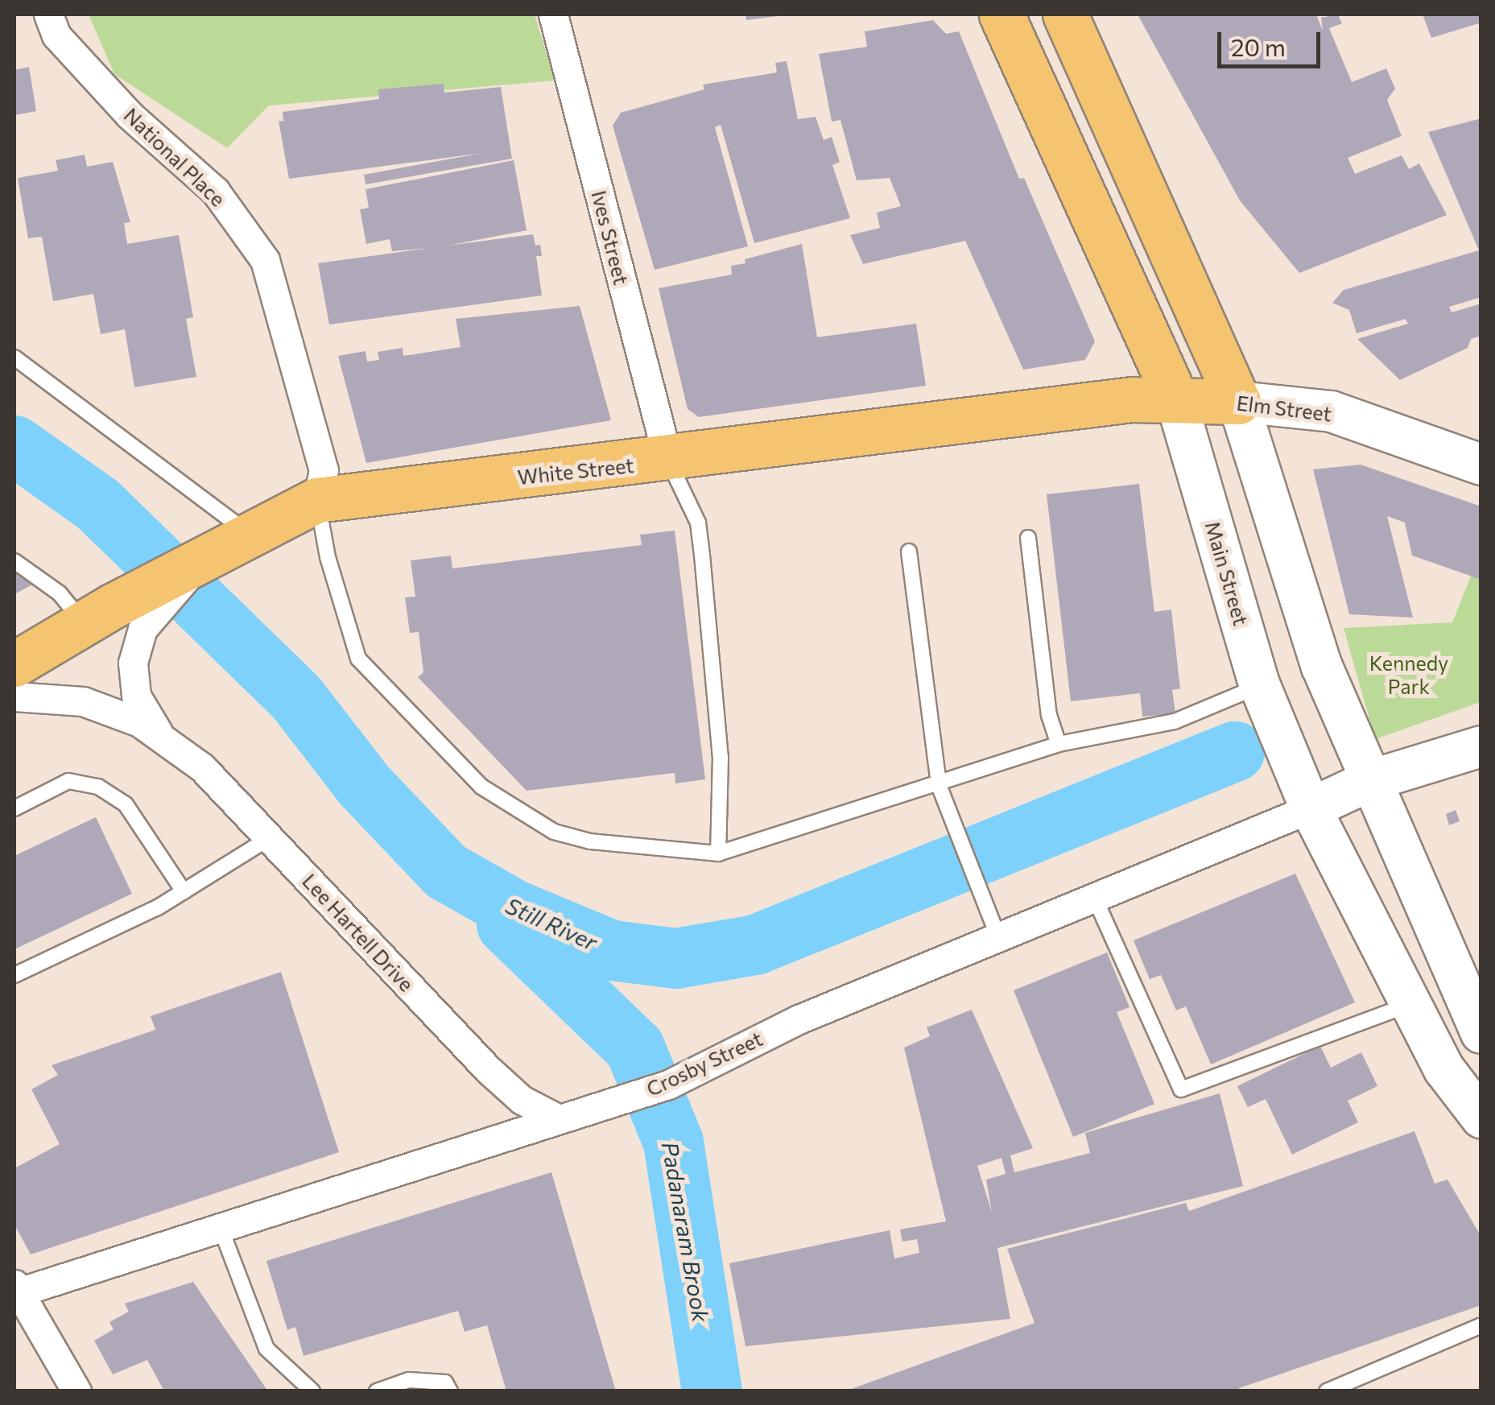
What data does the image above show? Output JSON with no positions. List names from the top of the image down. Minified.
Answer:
{"streets":{"main road":["Elm Street","White Street","Main Street","Crosby Street"],"street":["National Place","Ives Street","Lee Hartell Drive"]},"crossings":[["National Place","White Street"],["Ives Street","White Street"],["Elm Street","White Street"],["Elm Street","Main Street"],["White Street","Main Street"],["White Street","Lee Hartell Drive"],["Main Street","Crosby Street"],["Lee Hartell Drive","Crosby Street"]],"water":["Still River","Padanaram Brook"],"parks":["Kennedy Park"],"scale_bar":"20 m"}
